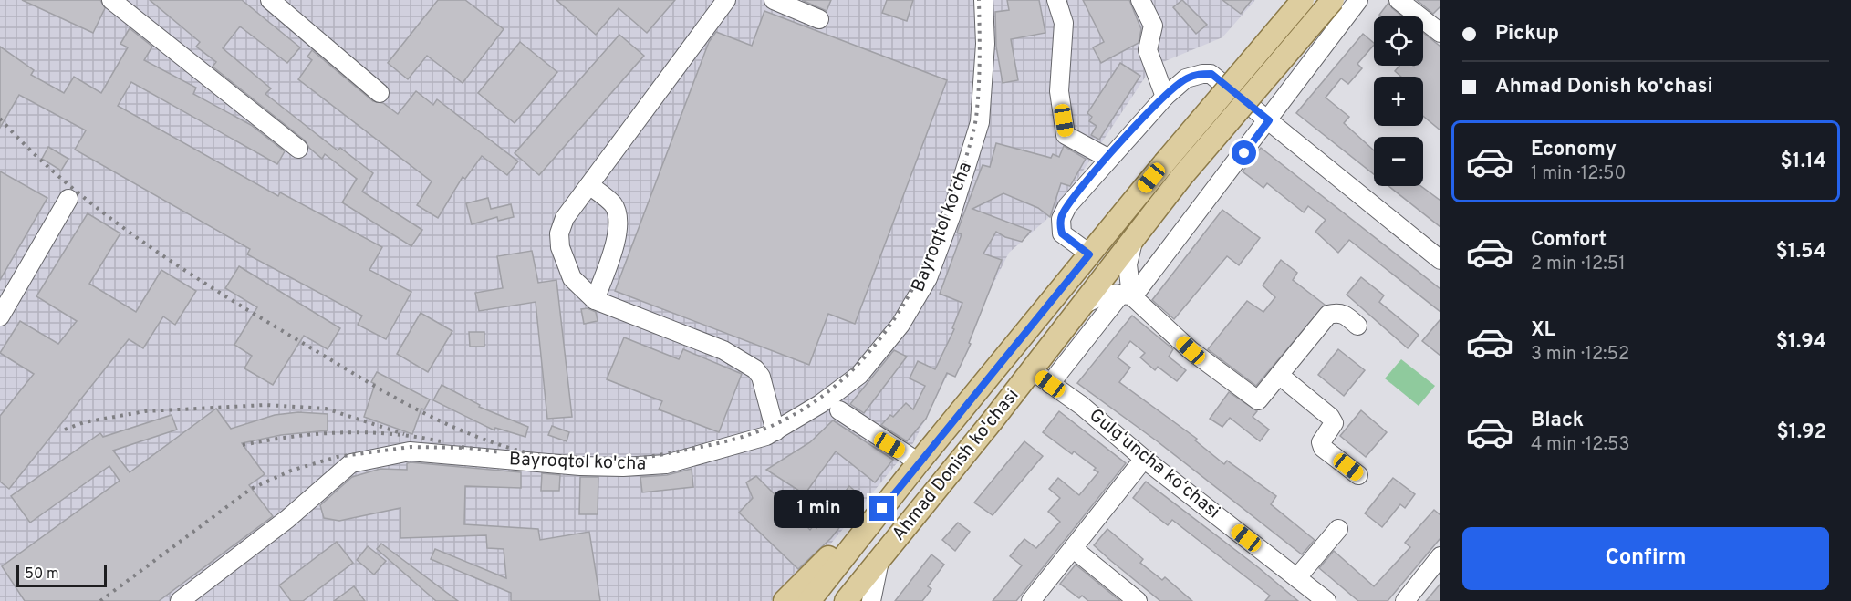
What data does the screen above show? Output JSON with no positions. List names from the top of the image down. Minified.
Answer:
{"streets":{"main road":["Ahmad Donish ko'chasi"],"street":["Bayroqtol ko'cha","Gulgʻuncha koʻchasi"]},"crossings":[["Gulgʻuncha koʻchasi","Ahmad Donish ko'chasi"]],"scale_bar":"50 m","page":{"banner":["Pickup","Ahmad Donish ko'chasi"],"map_buttons":["+","−"],"list":[{"name":"Economy","note":"1 min · 12:50","value":"$1.14"},{"name":"Comfort","note":"2 min · 12:51","value":"$1.54"},{"name":"XL","note":"3 min · 12:52","value":"$1.94"},{"name":"Black","note":"4 min · 12:53","value":"$1.92"}],"bubble":"1 min","buttons":"Confirm","scale":"50 m"}}
